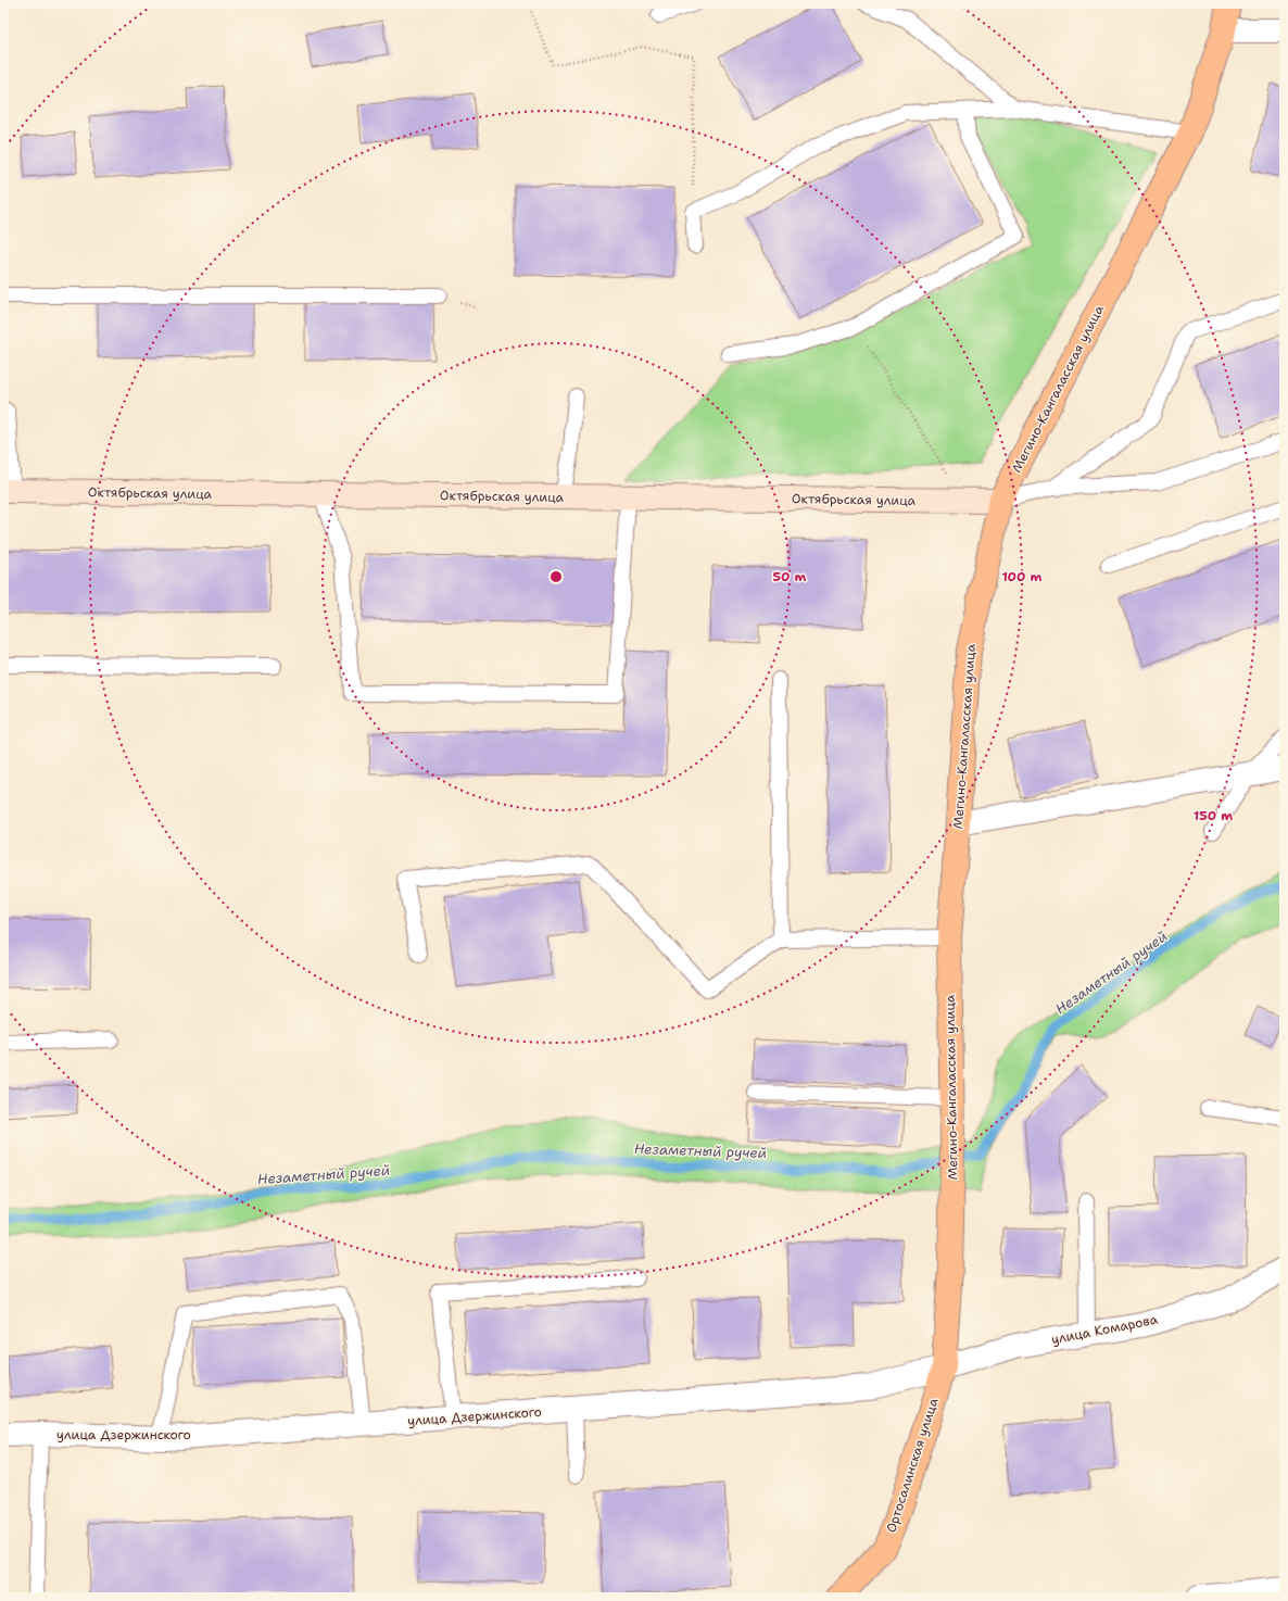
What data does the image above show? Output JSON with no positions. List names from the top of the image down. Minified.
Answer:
{"streets":{"main road":["Мегино-Кангаласская улица","Октябрьская улица","Ортосалинская улица"],"street":["улица Комарова","улица Дзержинского"]},"crossings":[["Мегино-Кангаласская улица","Октябрьская улица"],["Мегино-Кангаласская улица","улица Комарова"],["Мегино-Кангаласская улица","улица Дзержинского"],["Мегино-Кангаласская улица","Ортосалинская улица"],["улица Комарова","улица Дзержинского"],["улица Комарова","Ортосалинская улица"],["улица Дзержинского","Ортосалинская улица"]],"water":["Незаметный ручей"],"rings":["50 m","100 m","150 m"]}
